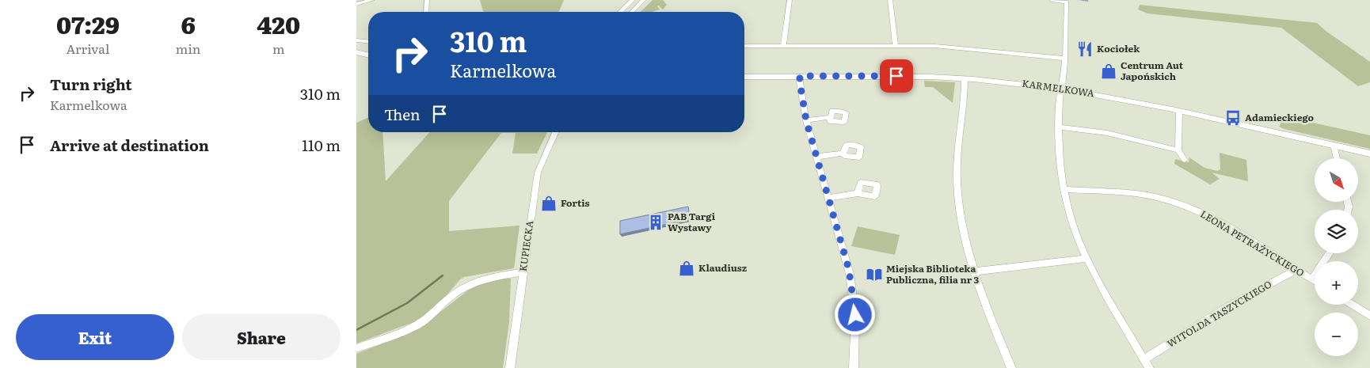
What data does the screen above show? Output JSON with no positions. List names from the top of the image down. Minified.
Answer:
{"streets":{"street":["KARMELKOWA","LEONA PETRAŻYCKIEGO","KUPIECKA","WITOLDA TASZYCKIEGO"]},"crossings":[["LEONA PETRAŻYCKIEGO","WITOLDA TASZYCKIEGO"]],"places":{"restaurant":["Kociołek"],"shop":["Centrum Aut Japońskich","Fortis","Klaudiusz"],"bus stop":["Adamieckiego"],"building":["PAB Targi Wystawy"],"library":["Miejska Biblioteka Publiczna, filia nr 3"]},"north":"bottom right","page":{"eta":["07:29","Arrival","6","min","420","m"],"turn":["310 m","Karmelkowa"],"list":[{"name":"Turn right","note":"Karmelkowa","value":"310 m"},{"name":"Arrive at destination","value":"110 m"}],"then":"Then","map_buttons":["+","−"],"buttons":["Exit","Share"]}}
